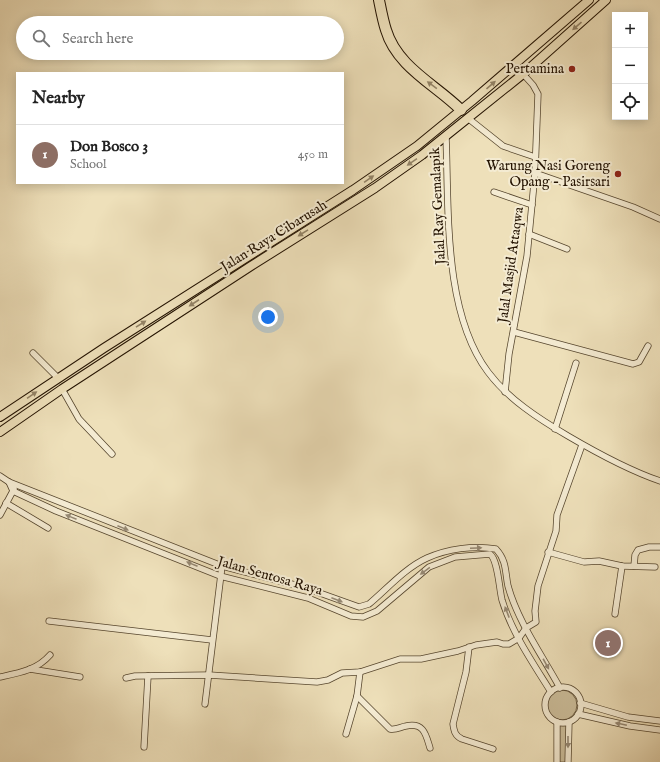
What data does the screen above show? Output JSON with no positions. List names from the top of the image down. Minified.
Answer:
{"streets":{"main road":["Jalan Raya Cibarusah"],"street":["Jalal Ray Gemalapik","Jalal Masjid Attaqwa","Jalan Sentosa Raya"]},"crossings":[["Jalal Ray Gemalapik","Jalan Raya Cibarusah"],["Jalal Ray Gemalapik","Jalal Masjid Attaqwa"],["Jalan Raya Cibarusah","Jalal Masjid Attaqwa"]],"places":["Pertamina","Warung Nasi Goreng Opang - Pasirsari"],"page":{"map_buttons":["+","−"],"search":"Search here","heading":"Nearby","list":[{"mark":"1","name":"Don Bosco 3","note":"School","value":"450 m"}],"pins":"1"}}
